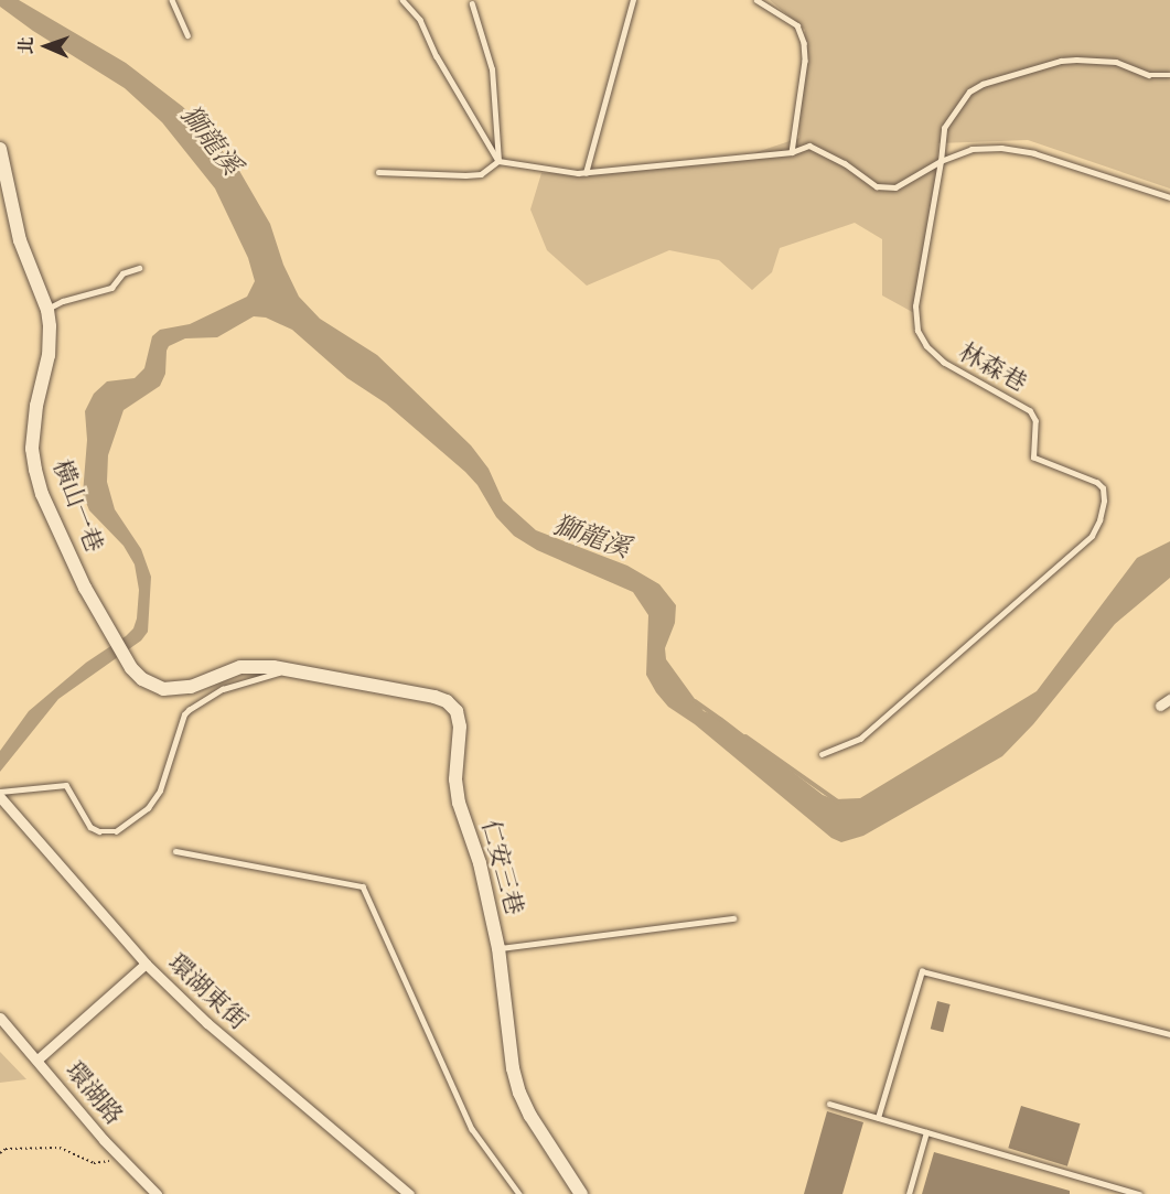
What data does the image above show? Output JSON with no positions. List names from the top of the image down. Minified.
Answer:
{"streets":{"street":["橫山一巷","仁安三巷","環湖東街","環湖路"],"lane":["林森巷"]},"crossings":[["橫山一巷","仁安三巷"]],"water":["獅龍溪"],"north":"left"}
